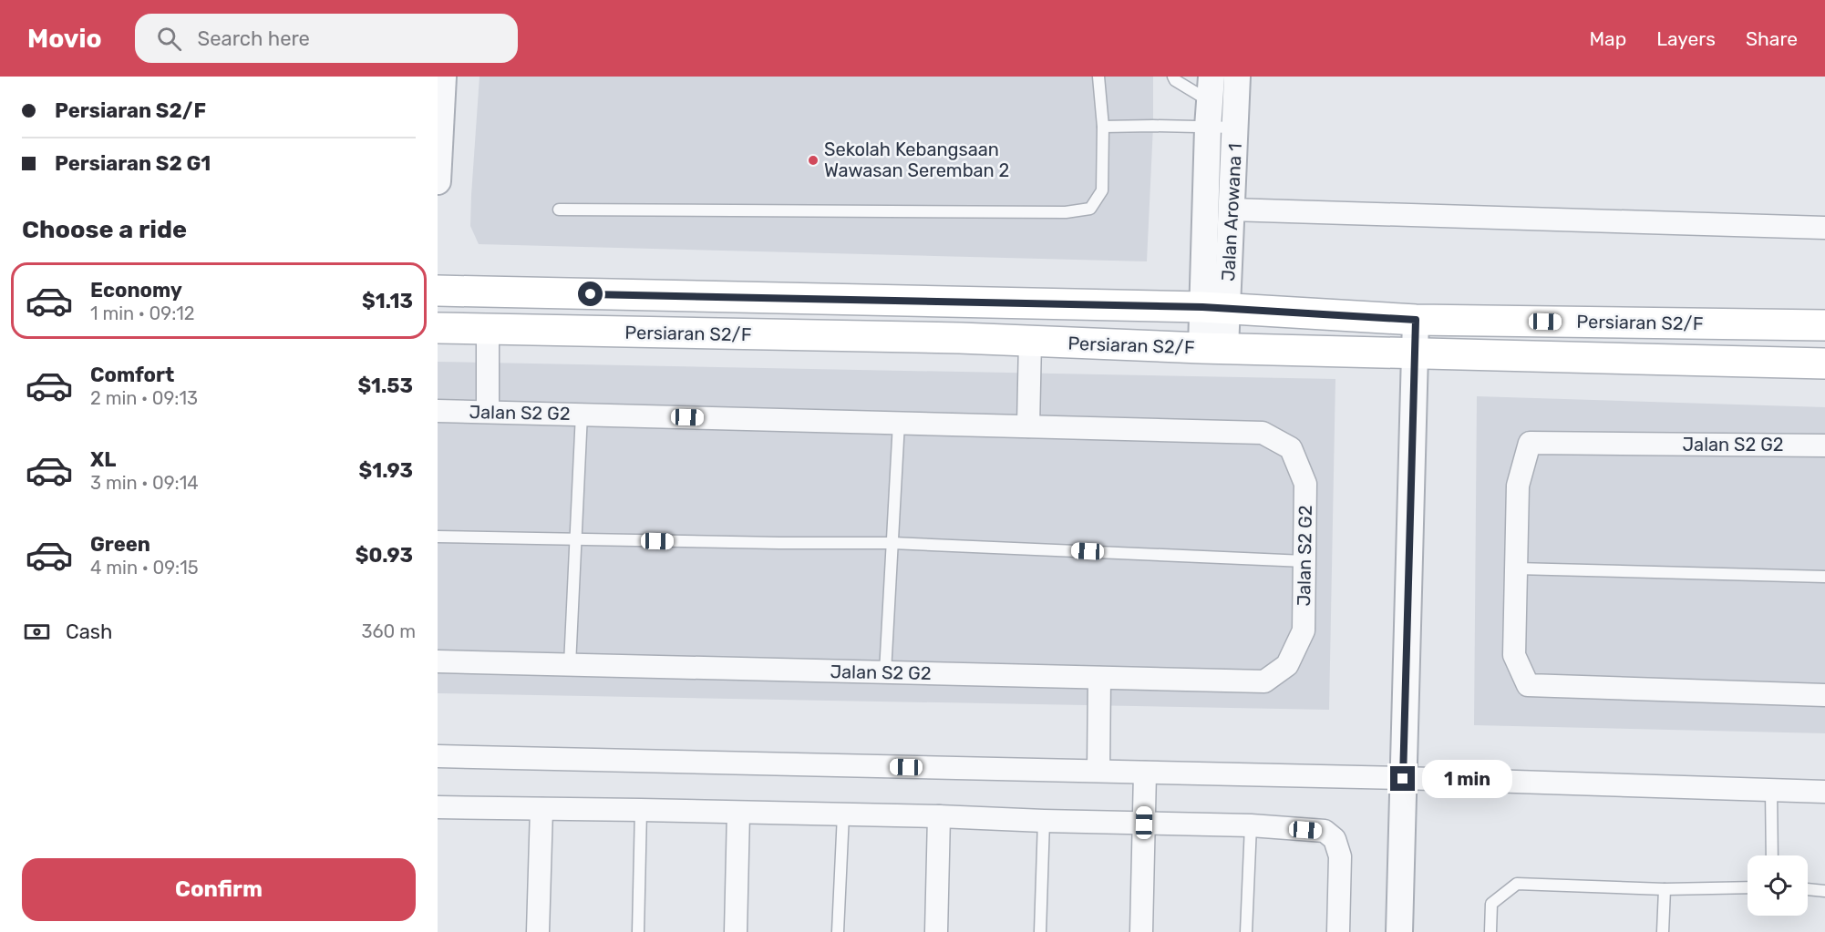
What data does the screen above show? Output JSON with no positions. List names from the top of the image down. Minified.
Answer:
{"streets":{"main road":["Persiaran S2/F"],"street":["Jalan Arowana 1","Jalan S2 G2"]},"crossings":[["Jalan Arowana 1","Persiaran S2/F"]],"places":["Sekolah Kebangsaan Wawasan Seremban 2"],"page":{"header":"Movio","search":"Search here","nav":["Map","Layers","Share"],"banner":["Persiaran S2/F","Persiaran S2 G1"],"heading":"Choose a ride","list":[{"name":"Economy","note":"1 min · 09:12","value":"$1.13"},{"name":"Comfort","note":"2 min · 09:13","value":"$1.53"},{"name":"XL","note":"3 min · 09:14","value":"$1.93"},{"name":"Green","note":"4 min · 09:15","value":"$0.93"}],"pay":["Cash","360 m"],"bubble":"1 min","buttons":"Confirm"}}
